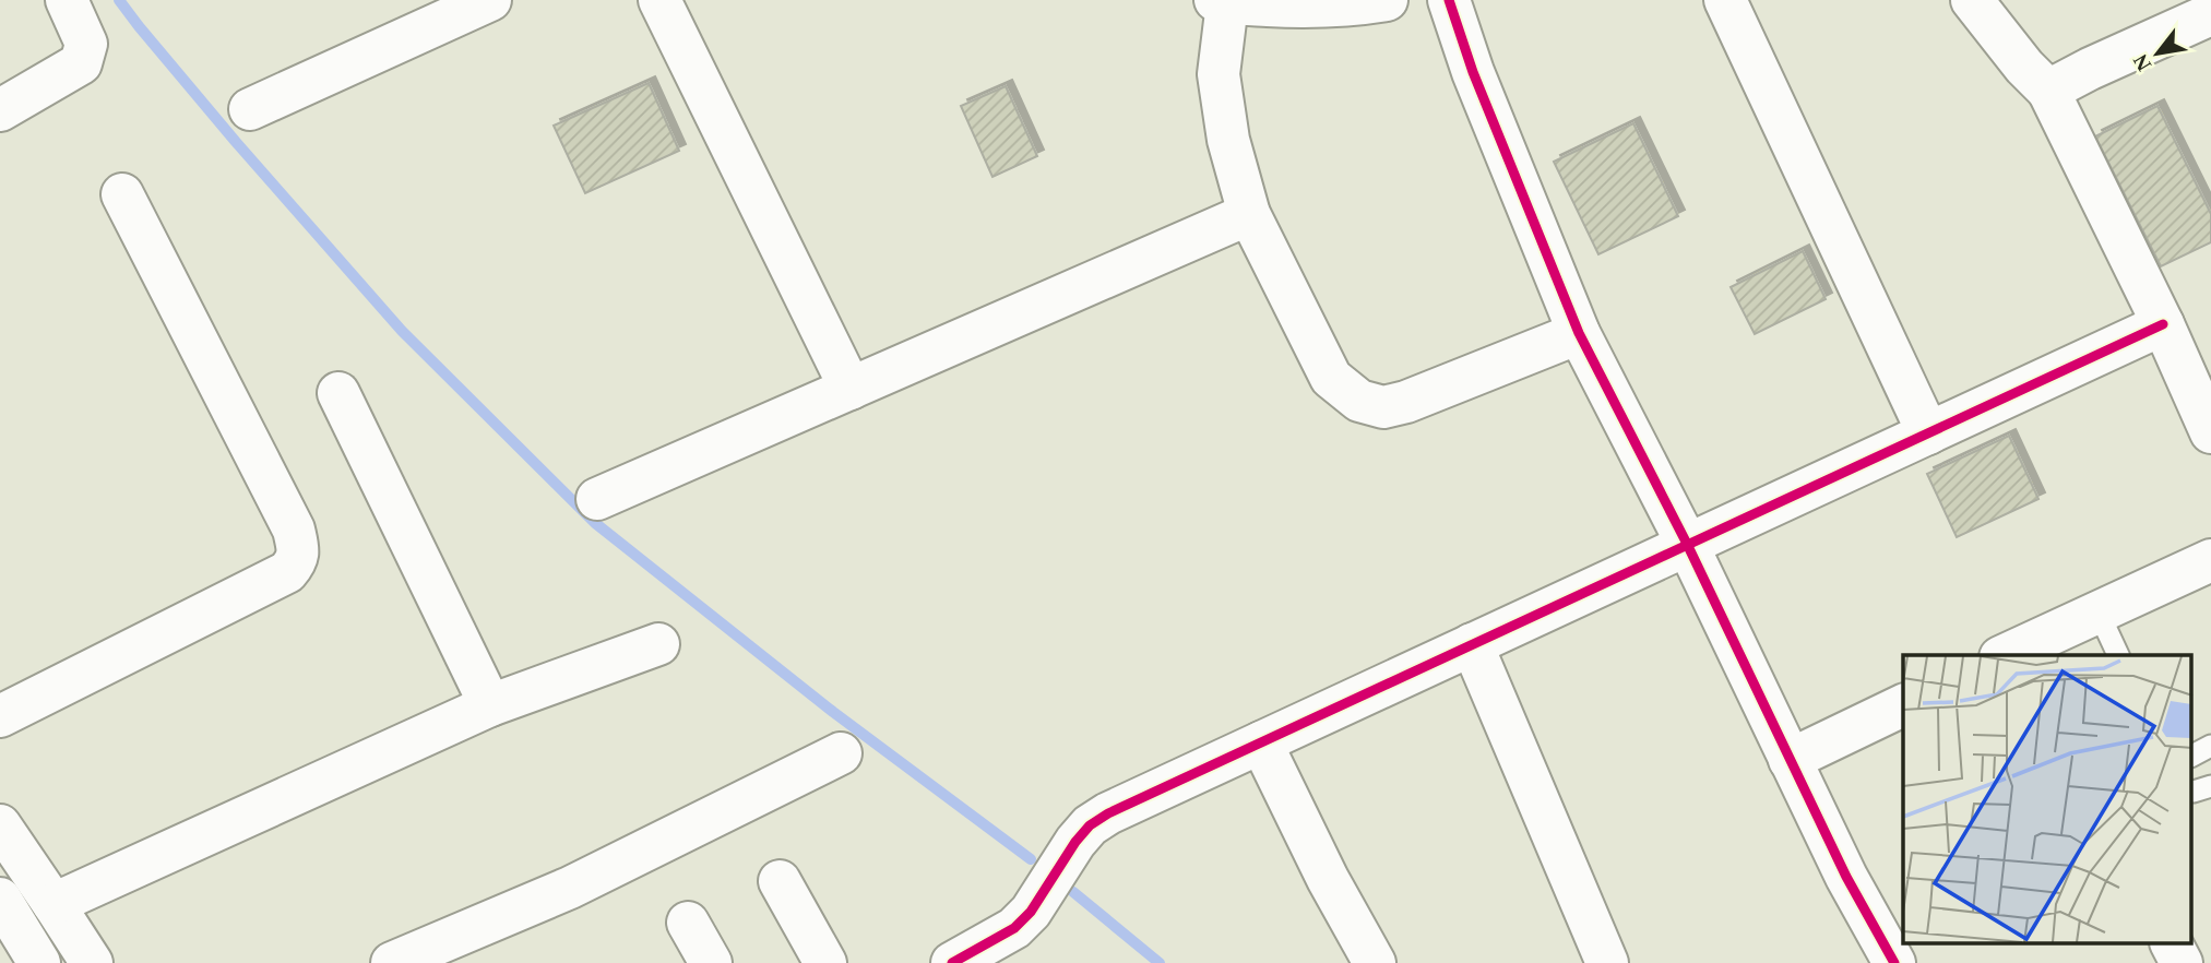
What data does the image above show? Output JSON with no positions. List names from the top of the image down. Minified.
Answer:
{"north":"bottom left"}
